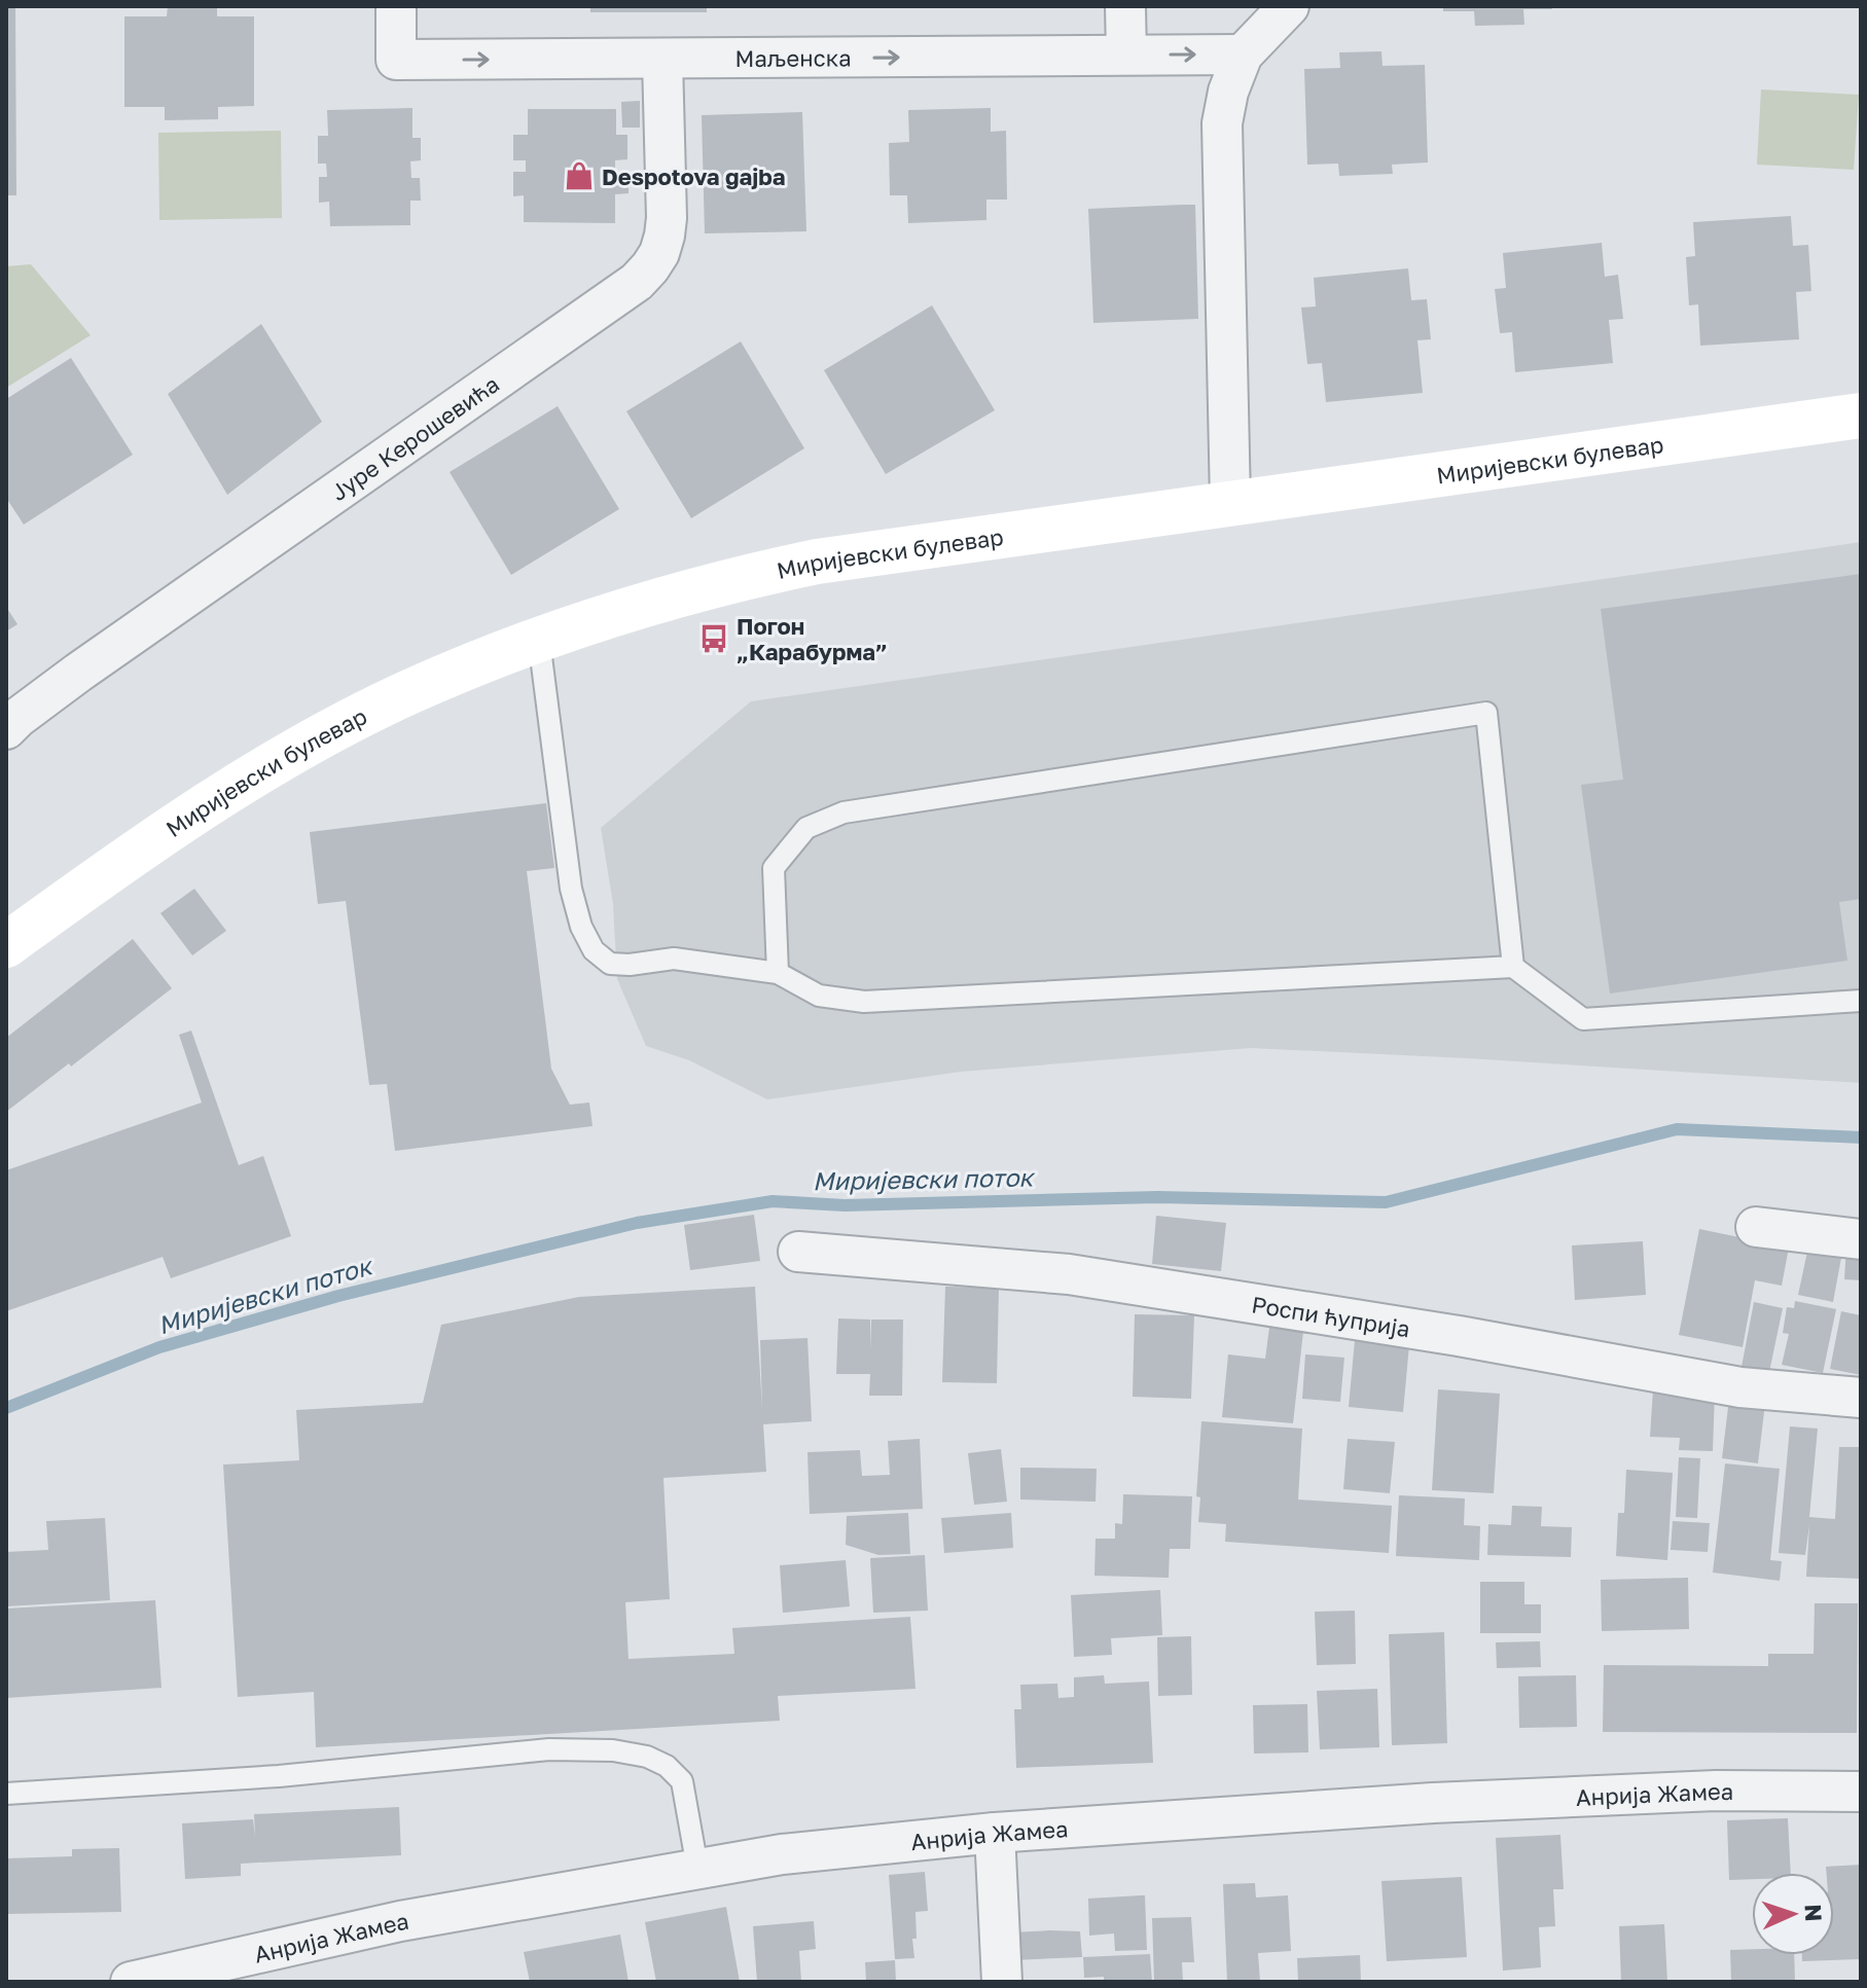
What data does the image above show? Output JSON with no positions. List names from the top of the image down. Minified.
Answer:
{"streets":{"main road":["Миријевски булевар"],"street":["Маљенска","Јуре Керошевића","Роспи ћуприја","Анрија Жамеа"]},"crossings":[["Маљенска","Јуре Керошевића"]],"one_way":["Маљенска"],"water":["Миријевски поток"],"places":{"shop":["Despotova gajba"],"bus stop":["Погон „Карабурма”"]},"north":"right"}
